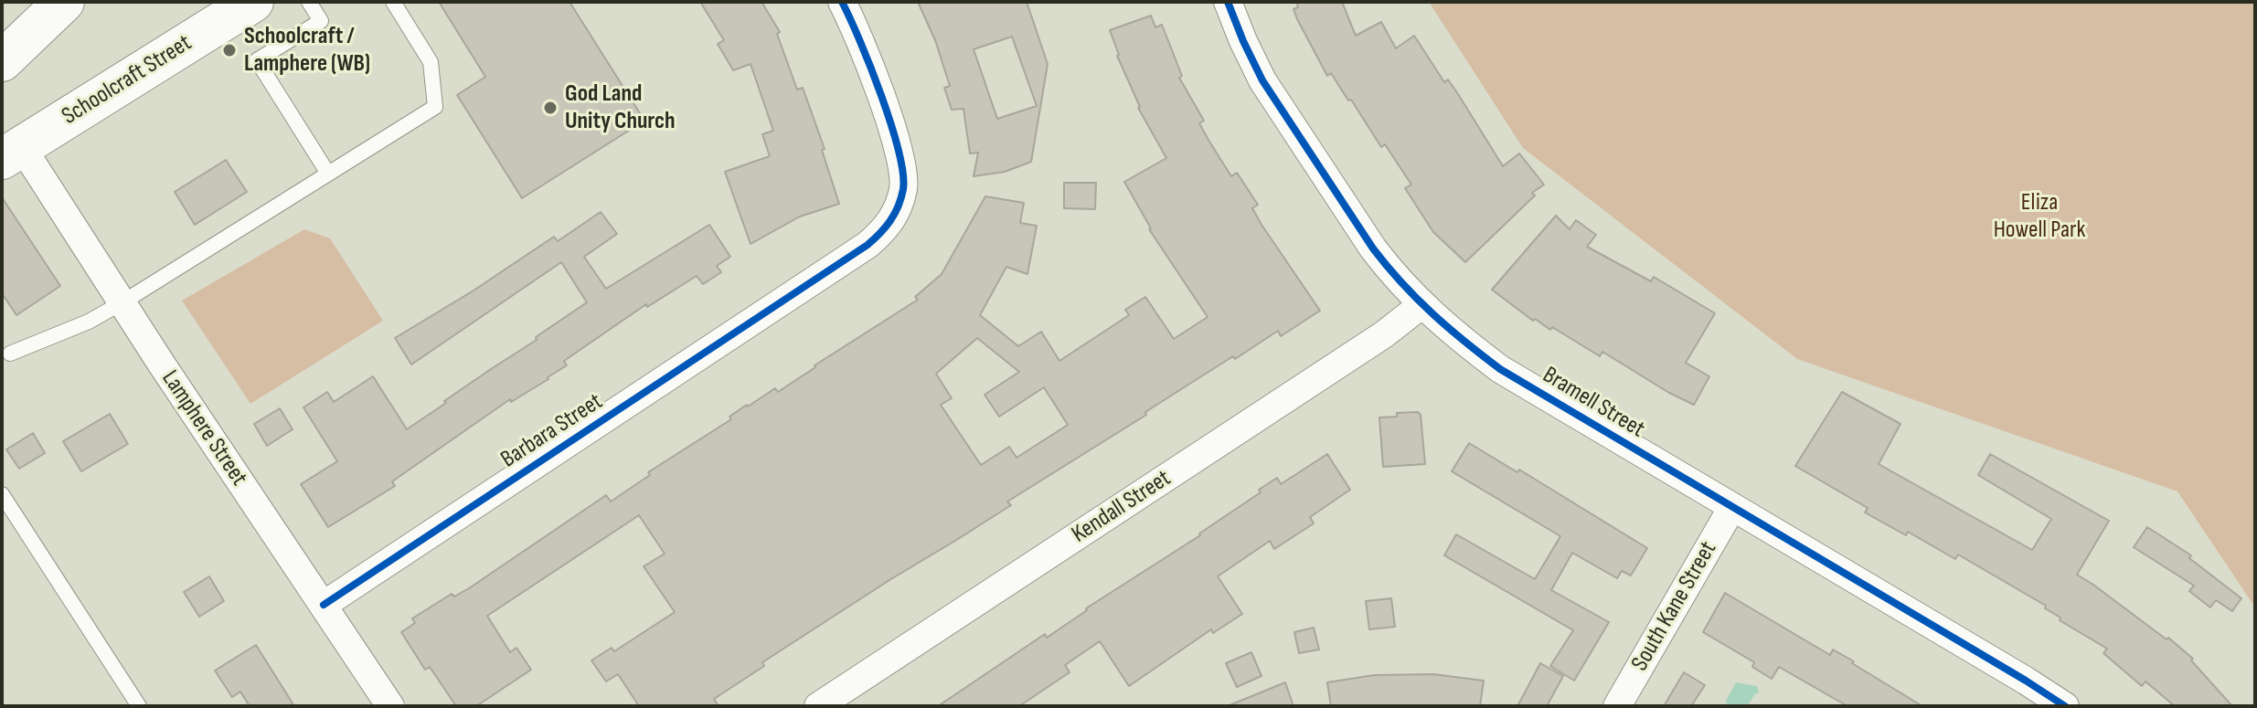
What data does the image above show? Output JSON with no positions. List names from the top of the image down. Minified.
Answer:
{"streets":{"main road":["Schoolcraft Street"],"street":["Bramell Street","Lamphere Street","Barbara Street","Kendall Street","South Kane Street"]},"crossings":[["Schoolcraft Street","Lamphere Street"],["Bramell Street","Kendall Street"],["Bramell Street","South Kane Street"],["Lamphere Street","Barbara Street"]],"parks":["Eliza Howell Park"],"places":["Schoolcraft / Lamphere (WB)","God Land Unity Church"]}
